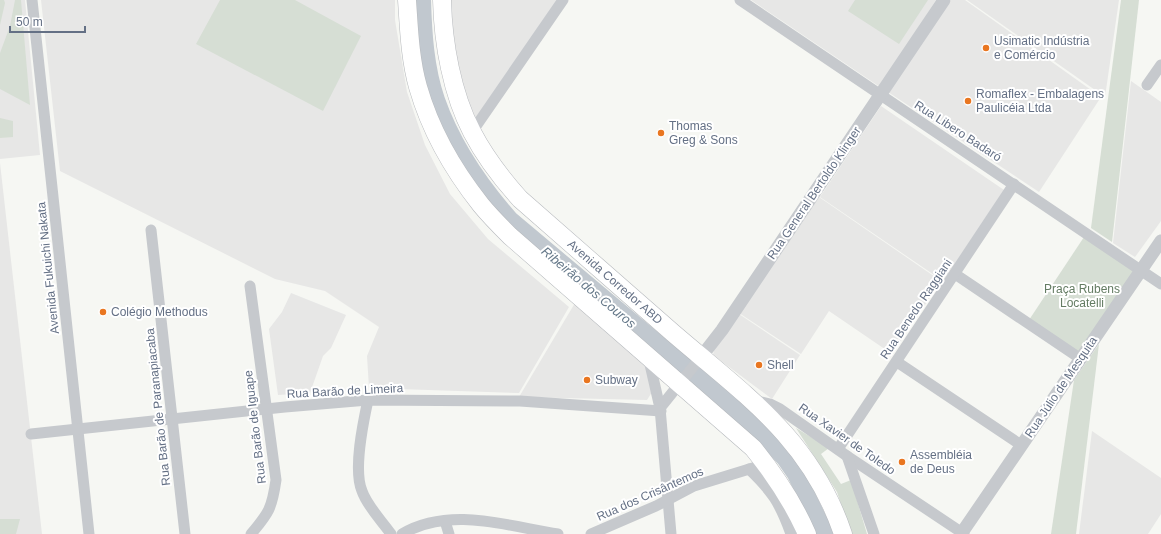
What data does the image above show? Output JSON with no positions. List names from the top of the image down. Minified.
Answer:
{"streets":{"highway":["Avenida Corredor ABD"],"street":["Rua Libero Badaró","Rua General Bertoldo Klinger","Avenida Fukuichi Nakata","Rua Benedo Raggiani","Rua Júlio de Mesquita","Rua Barão de Limeira","Rua Barão de Paranapiacaba","Rua Barão de Iguape","Rua Xavier de Toledo","Rua dos Crisântemos"]},"crossings":[["Rua Libero Badaró","Rua General Bertoldo Klinger"],["Rua Libero Badaró","Rua Benedo Raggiani"],["Rua Libero Badaró","Rua Júlio de Mesquita"],["Rua General Bertoldo Klinger","Avenida Corredor ABD"],["Rua General Bertoldo Klinger","Rua Barão de Limeira"],["Avenida Fukuichi Nakata","Rua Barão de Limeira"],["Avenida Corredor ABD","Rua Xavier de Toledo"],["Rua Benedo Raggiani","Rua Xavier de Toledo"],["Rua Júlio de Mesquita","Rua Xavier de Toledo"],["Rua Barão de Limeira","Rua Barão de Paranapiacaba"],["Rua Barão de Limeira","Rua Barão de Iguape"]],"water":["Ribeirão dos Couros"],"parks":["Praça Rubens Locatelli"],"places":["Usimatic Indústria e Comércio","Romaflex - Embalagens Paulicéia Ltda","Thomas Greg & Sons","Colégio Methodus","Shell","Subway","Assembléia de Deus"],"scale_bar":"50 m"}
